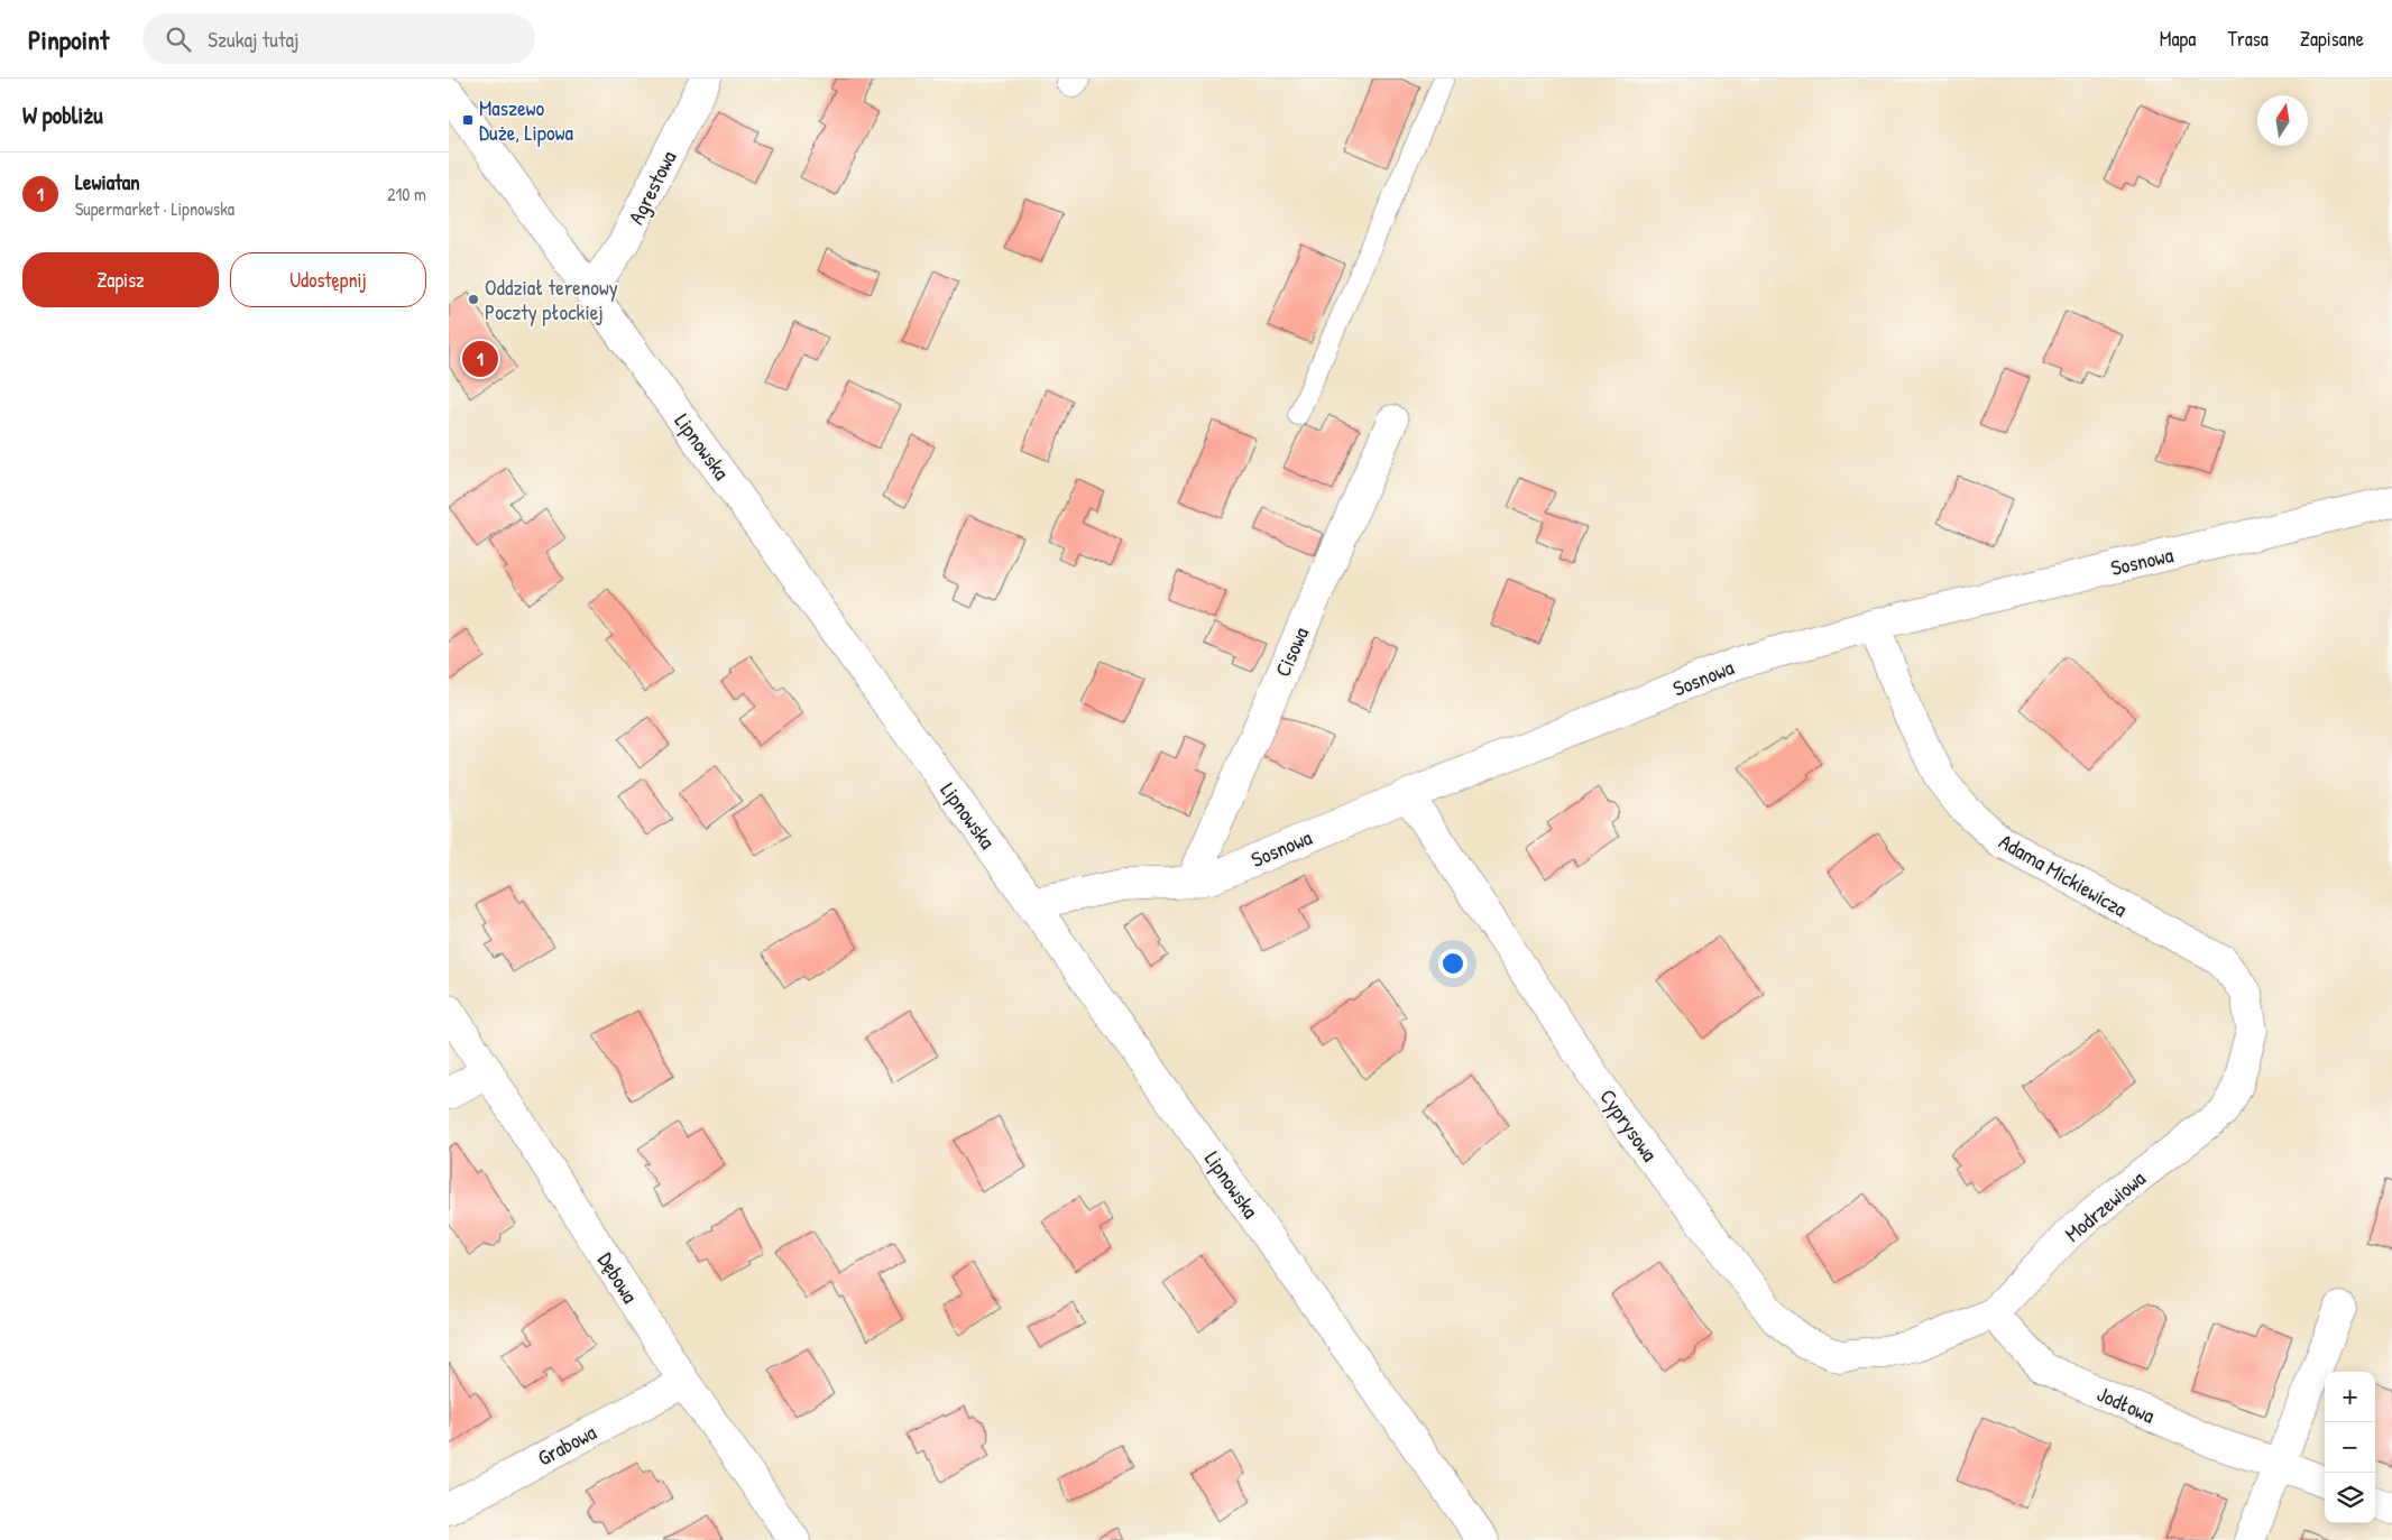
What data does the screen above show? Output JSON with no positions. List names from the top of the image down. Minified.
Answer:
{"streets":{"street":["Agrestowa","Lipnowska","Sosnowa","Cisowa","Adama Mickiewicza","Cyprysowa","Modrzewiowa","Dębowa","Jodłowa","Grabowa"]},"crossings":[["Agrestowa","Lipnowska"],["Lipnowska","Sosnowa"],["Sosnowa","Cisowa"],["Sosnowa","Adama Mickiewicza"],["Sosnowa","Cyprysowa"],["Adama Mickiewicza","Modrzewiowa"],["Cyprysowa","Modrzewiowa"],["Modrzewiowa","Jodłowa"],["Dębowa","Grabowa"]],"places":{"transit":["Maszewo Duże, Lipowa"],"other":["Oddział terenowy Poczty płockiej"]},"north":"top","page":{"header":"Pinpoint","search":"Szukaj tutaj","nav":["Mapa","Trasa","Zapisane"],"heading":"W pobliżu","list":[{"mark":"1","name":"Lewiatan","note":"Supermarket · Lipnowska","value":"210 m"}],"buttons":["Zapisz","Udostępnij"],"pins":"1","map_buttons":["+","−"]}}
